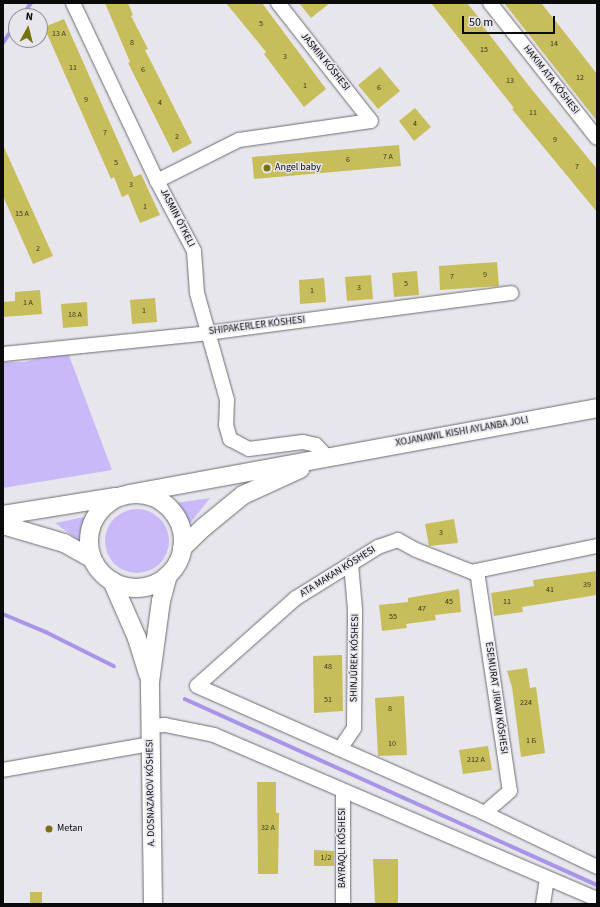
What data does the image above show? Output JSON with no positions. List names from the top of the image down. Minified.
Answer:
{"streets":{"main road":["A. DOSNAZAROV KÓSHESI"],"street":["JASMIN KÓSHESI","HAKIM ATA KÓSHESI","JASMIN ÓTKELI","SHIPAKERLER KÓSHESI","ATA MAKAN KÓSHESI"]},"crossings":[["JASMIN KÓSHESI","JASMIN ÓTKELI"],["JASMIN ÓTKELI","SHIPAKERLER KÓSHESI"]],"places":["Angel baby","Metan"],"house_numbers":["5","13 А","8","14","15","3","11","6","12","13","1","6","9","4","11","4","7","2","9","7 А","6","5","7","3","1","15 А","2","9","7","5","3","1","1 А","1","18 А","3","39","41","45","11","47","55","48","51","224","8","1 Б","10","212 А","32 А","1/2"],"scale_bar":"50 m","north":"top"}
